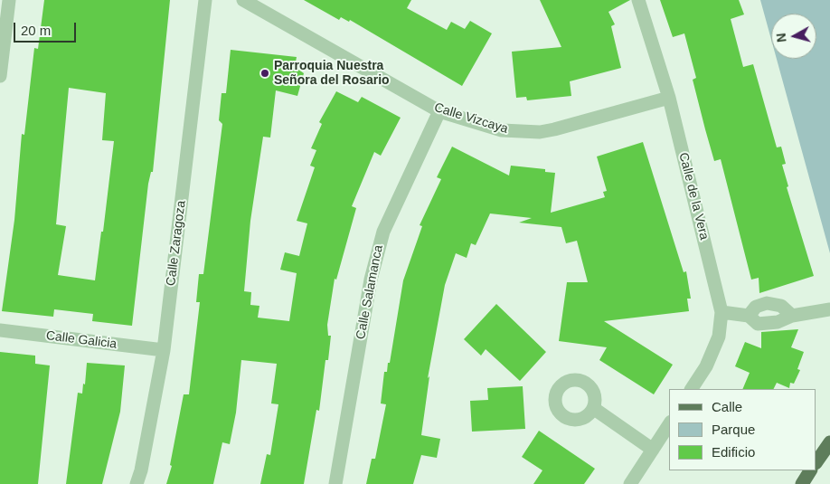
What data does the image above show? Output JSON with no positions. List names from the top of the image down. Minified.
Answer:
{"streets":{"street":["Calle Vizcaya","Calle de la Vera","Calle Zaragoza","Calle Salamanca","Calle Galicia"]},"crossings":[["Calle Vizcaya","Calle de la Vera"],["Calle Vizcaya","Calle Salamanca"],["Calle Zaragoza","Calle Galicia"]],"places":["Parroquia Nuestra Señora del Rosario"],"legend":["Calle","Parque","Edificio"],"scale_bar":"20 m","north":"left"}
